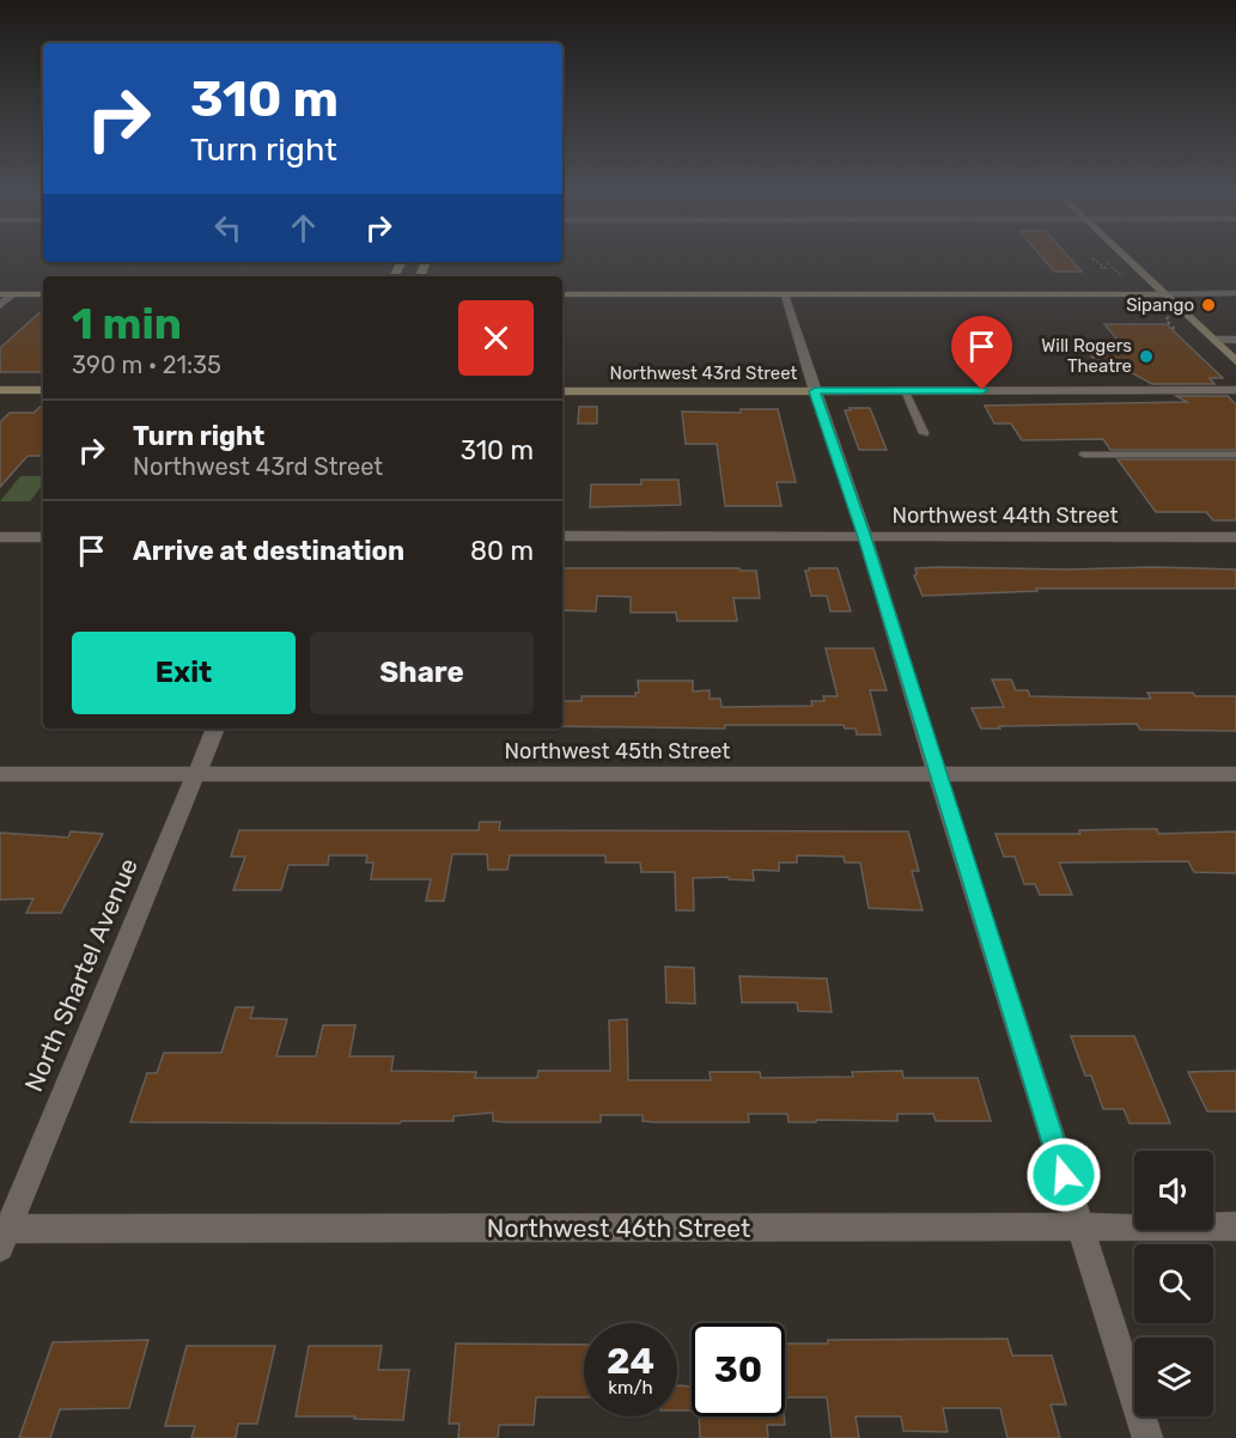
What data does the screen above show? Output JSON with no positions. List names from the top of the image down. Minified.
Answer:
{"streets":{"street":["Northwest 43rd Street","Northwest 44th Street","Northwest 45th Street","North Shartel Avenue","Northwest 46th Street"]},"crossings":[["Northwest 45th Street","North Shartel Avenue"],["North Shartel Avenue","Northwest 46th Street"]],"places":["Sipango","Will Rogers Theatre"],"page":{"turn":["310 m","Turn right"],"heading":["1 min","390 m · 21:35"],"list":[{"name":"Turn right","note":"Northwest 43rd Street","value":"310 m"},{"name":"Arrive at destination","value":"80 m"}],"buttons":["Exit","Share"],"speed":"24 km/h","limit":"30"}}
